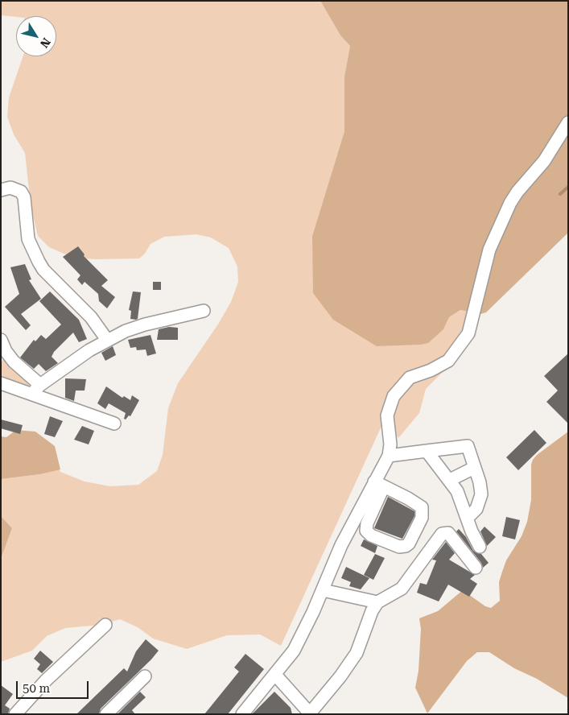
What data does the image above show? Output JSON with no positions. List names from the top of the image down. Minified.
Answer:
{"scale_bar":"50 m","north":"bottom right"}
